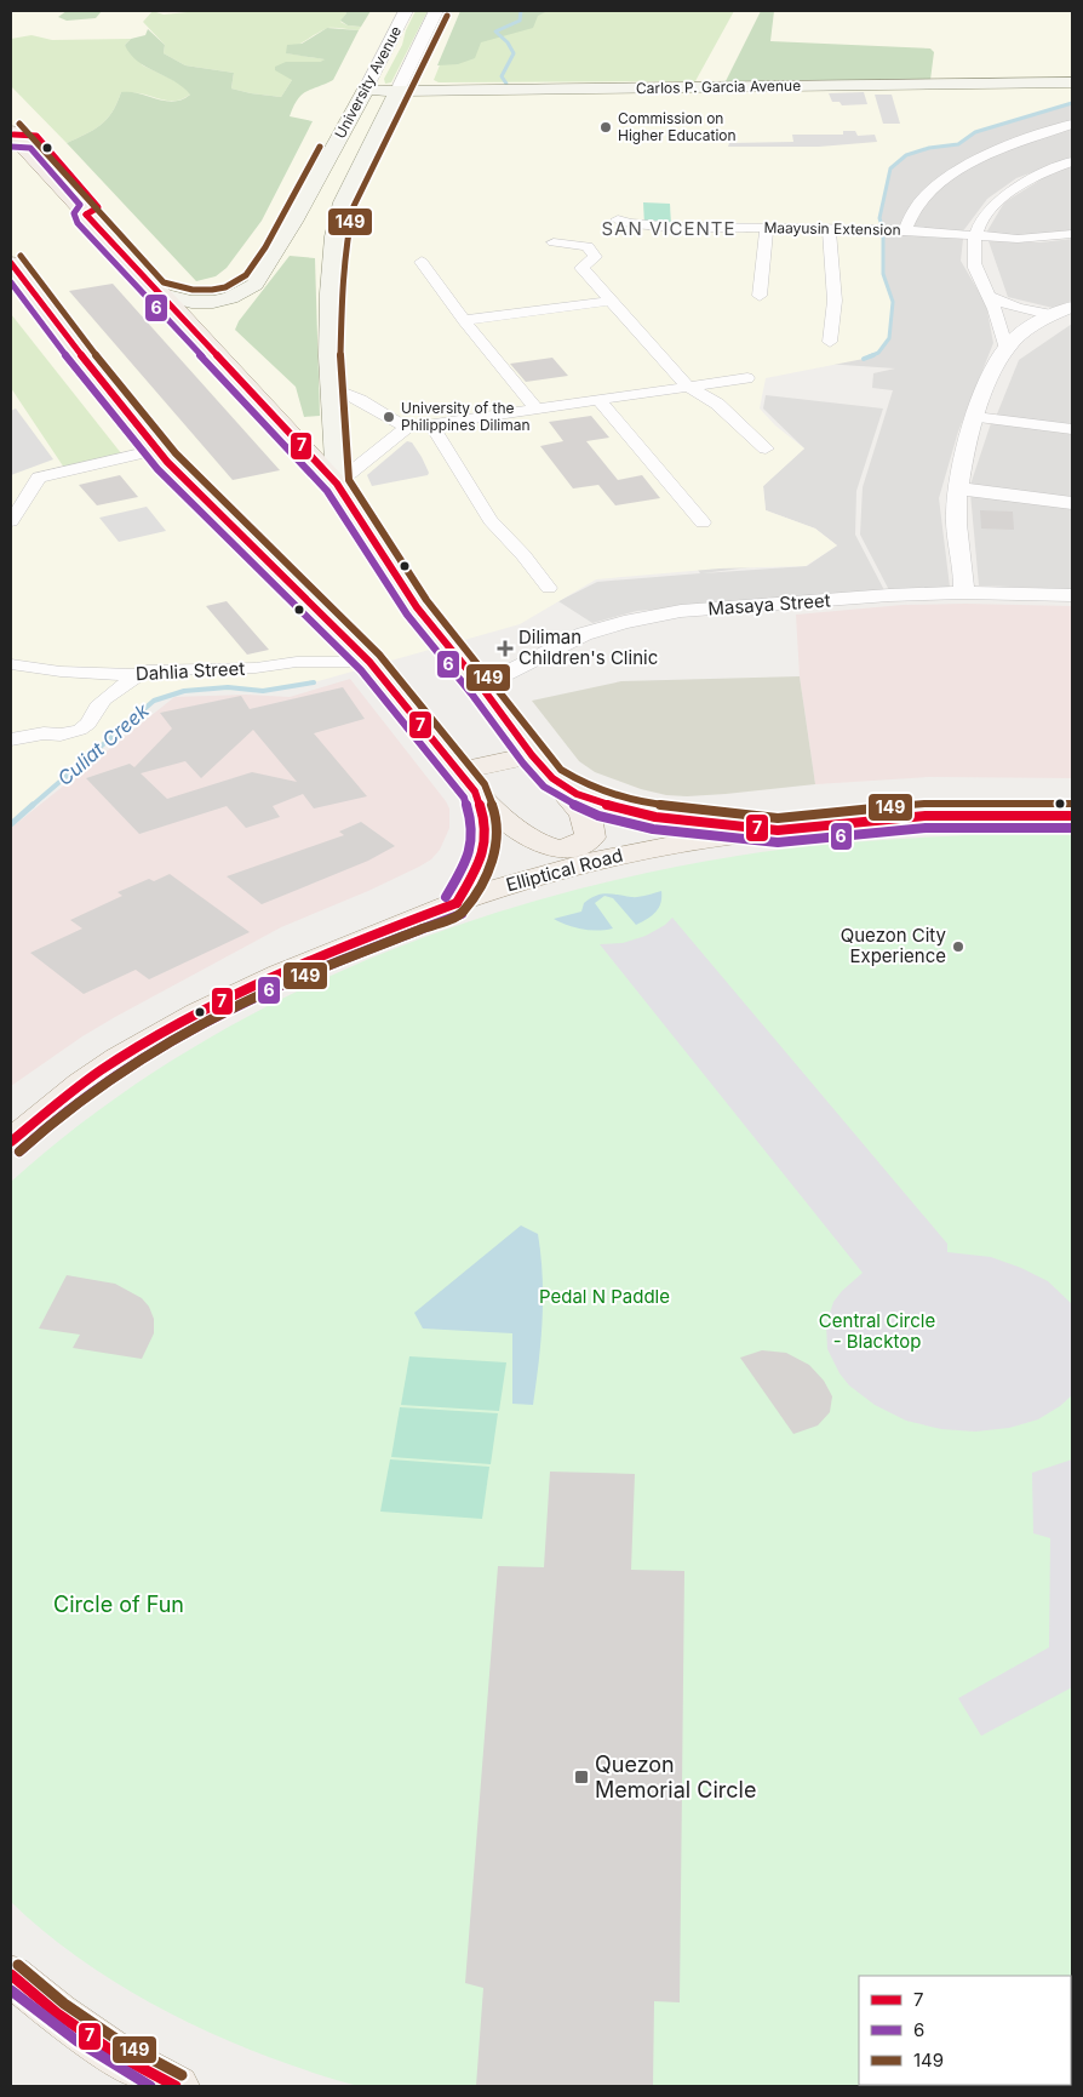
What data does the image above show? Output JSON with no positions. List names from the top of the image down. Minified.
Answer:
{"streets":{"main road":["University Avenue","Carlos P. Garcia Avenue","Elliptical Road"],"street":["Maayusin Extension","Masaya Street","Dahlia Street"]},"crossings":[["University Avenue","Carlos P. Garcia Avenue"]],"districts":["SAN VICENTE"],"water":["Culiat Creek"],"parks":["Pedal N Paddle","Central Circle - Blacktop","Circle of Fun"],"places":{"other":["Commission on Higher Education","University of the Philippines Diliman","Quezon City Experience"],"health":["Diliman Children's Clinic"],"transit":["Quezon Memorial Circle"]},"lines":["transit line 149","transit line 7","transit line 6"],"legend":["7","6","149"]}
